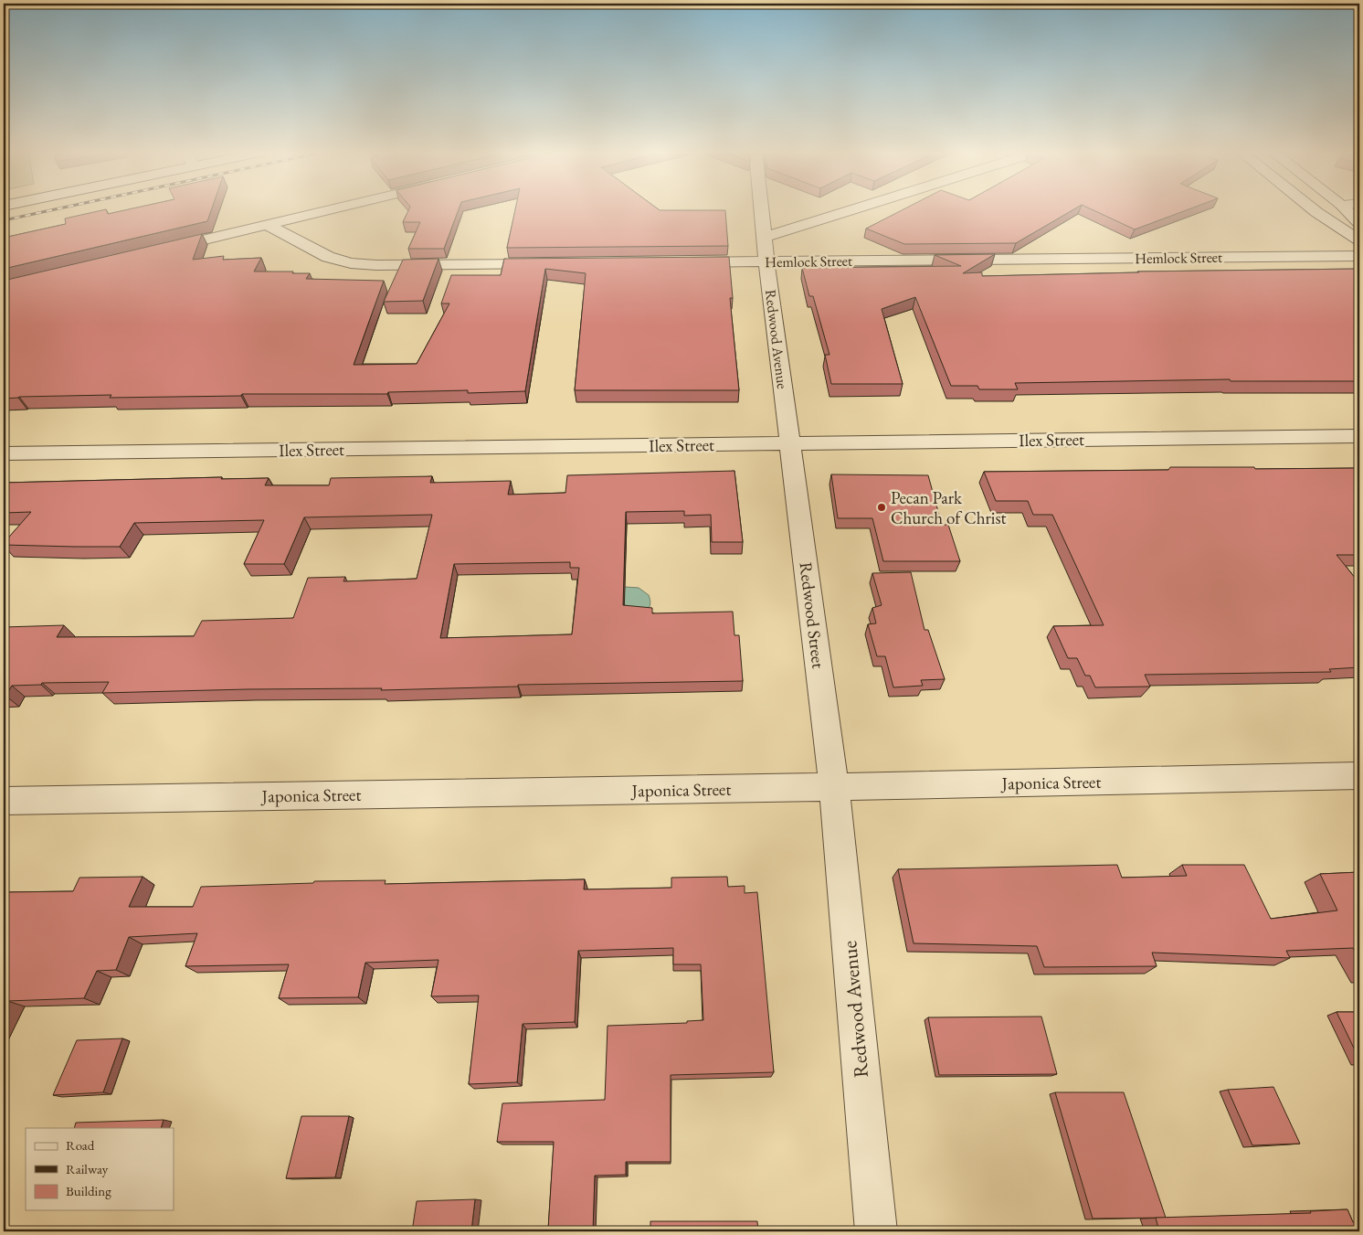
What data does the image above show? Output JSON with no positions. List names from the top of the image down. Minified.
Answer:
{"streets":{"street":["Hemlock Street","Redwood Avenue","Ilex Street","Redwood Street","Japonica Street"]},"crossings":[["Hemlock Street","Redwood Avenue"],["Redwood Avenue","Ilex Street"],["Redwood Avenue","Redwood Street"],["Redwood Avenue","Japonica Street"],["Ilex Street","Redwood Street"],["Redwood Street","Japonica Street"]],"places":["Pecan Park Church of Christ"],"legend":["Road","Railway","Building"]}
